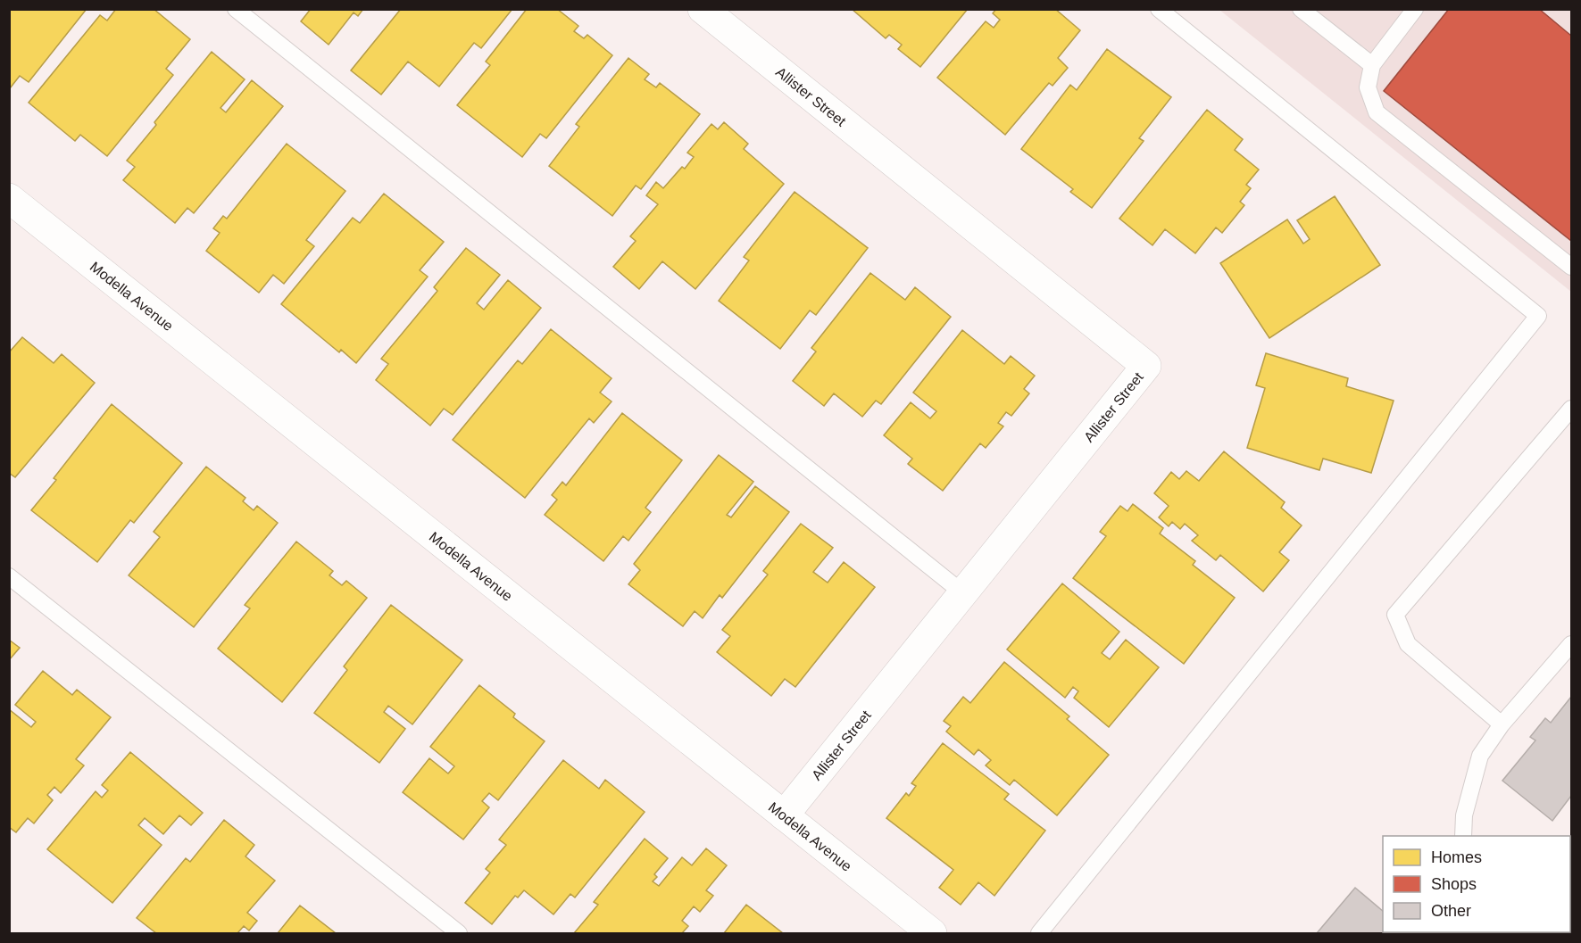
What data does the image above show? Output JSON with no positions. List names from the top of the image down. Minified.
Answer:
{"streets":{"street":["Allister Street","Modella Avenue"]},"crossings":[["Allister Street","Modella Avenue"]],"legend":["Homes","Shops","Other"]}
